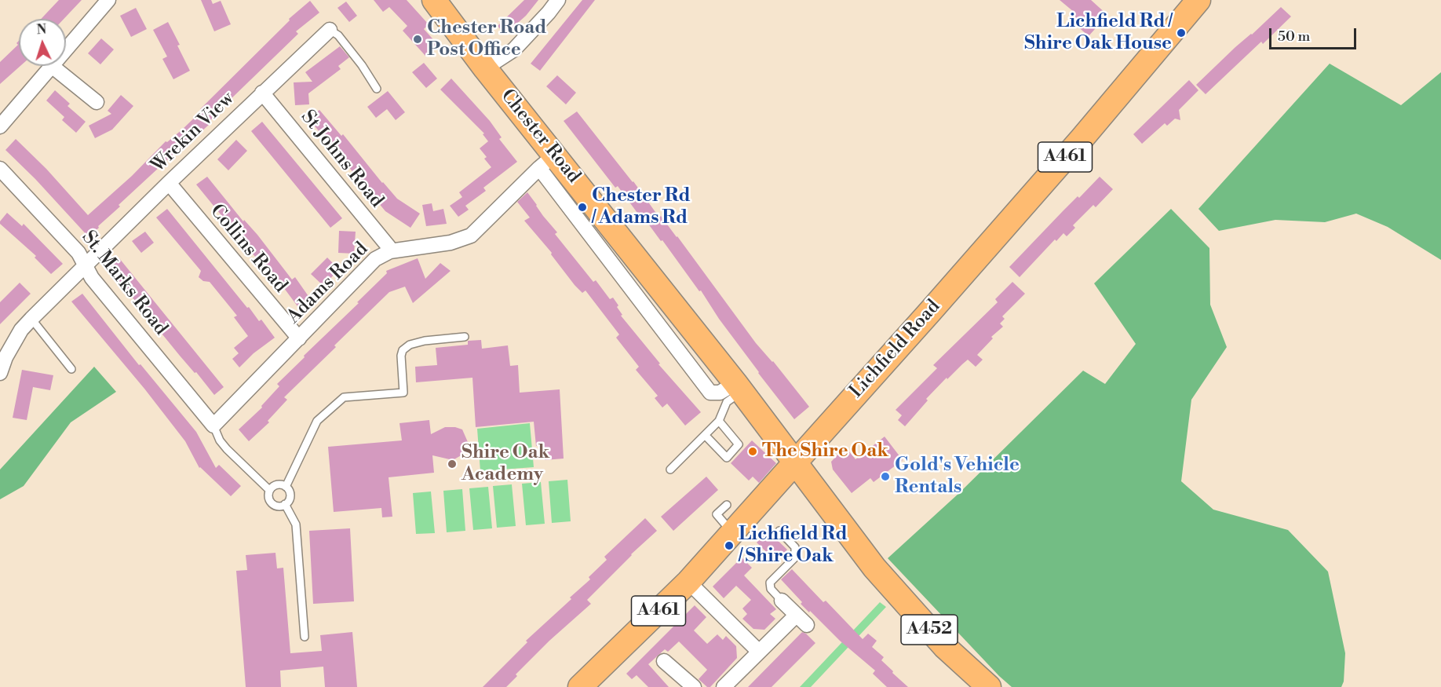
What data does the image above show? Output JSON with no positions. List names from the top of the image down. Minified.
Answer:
{"streets":{"highway":["Chester Road","A461","Lichfield Road","A452"],"street":["Wrekin View","St Johns Road","Collins Road","St. Marks Road","Adams Road"]},"crossings":[["Wrekin View","St Johns Road"],["Wrekin View","Collins Road"],["Wrekin View","St. Marks Road"],["Chester Road","Adams Road"],["Chester Road","Lichfield Road"],["St Johns Road","Adams Road"],["Collins Road","Adams Road"],["St. Marks Road","Adams Road"]],"places":["Lichfield Rd / Shire Oak House","Chester Road Post Office","Chester Rd / Adams Rd","The Shire Oak","Shire Oak Academy","Gold's Vehicle Rentals","Lichfield Rd / Shire Oak"],"scale_bar":"50 m","north":"top"}
